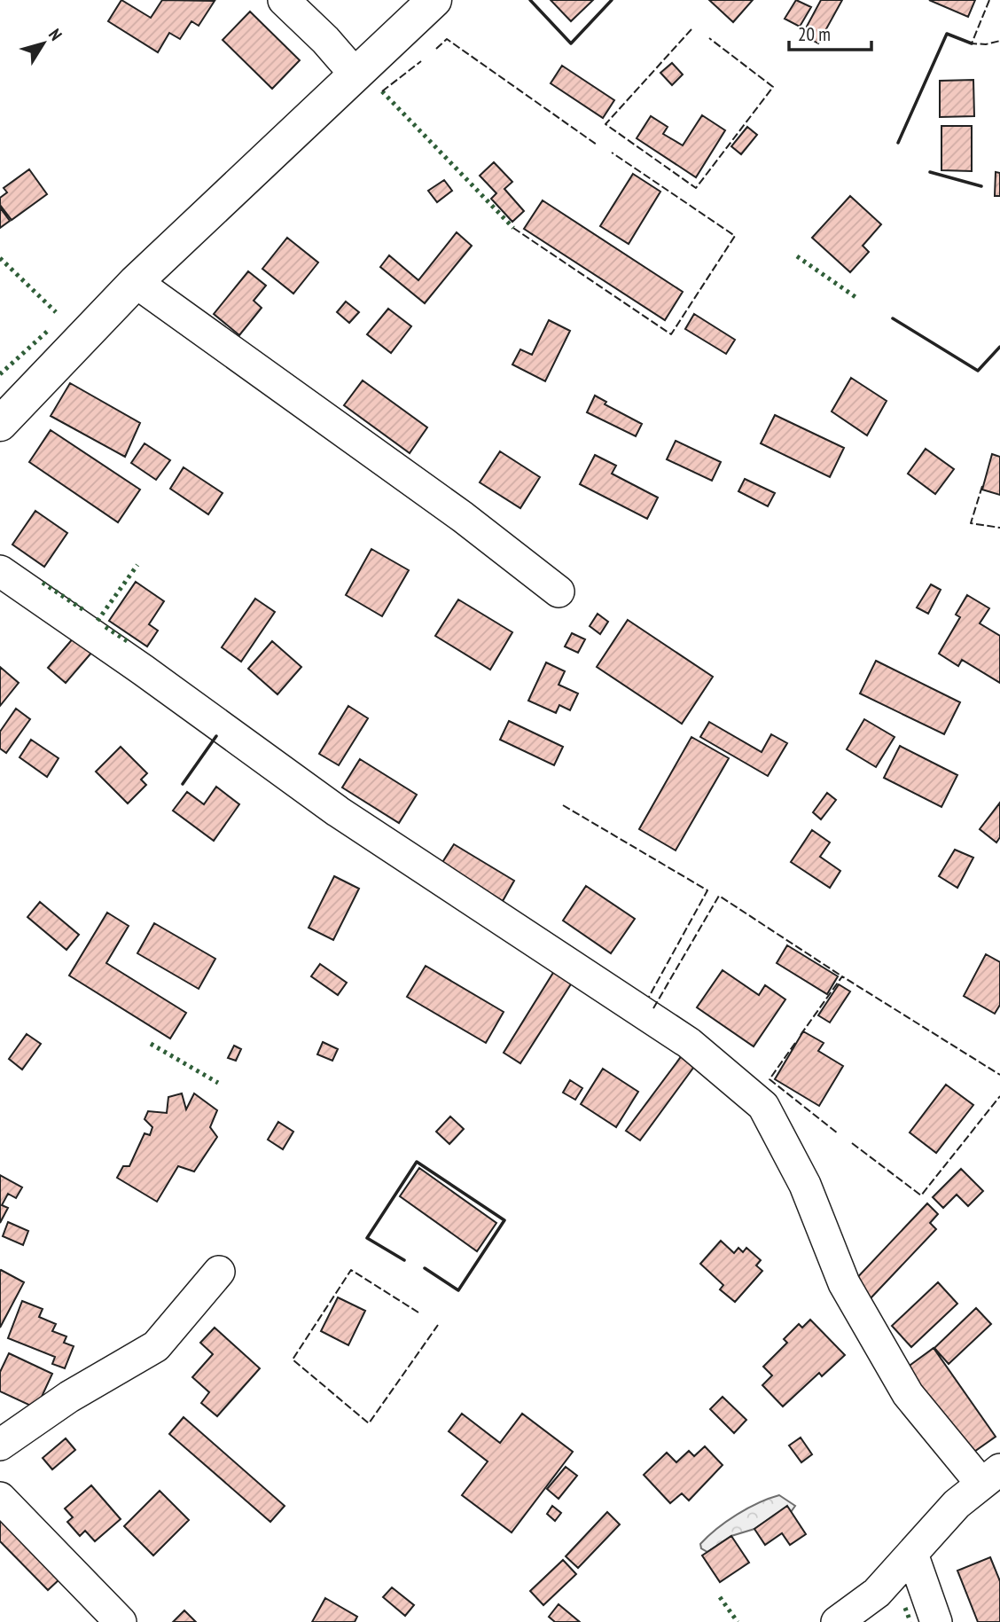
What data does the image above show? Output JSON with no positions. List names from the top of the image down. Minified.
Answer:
{"scale_bar":"20 m","north":"top right"}
